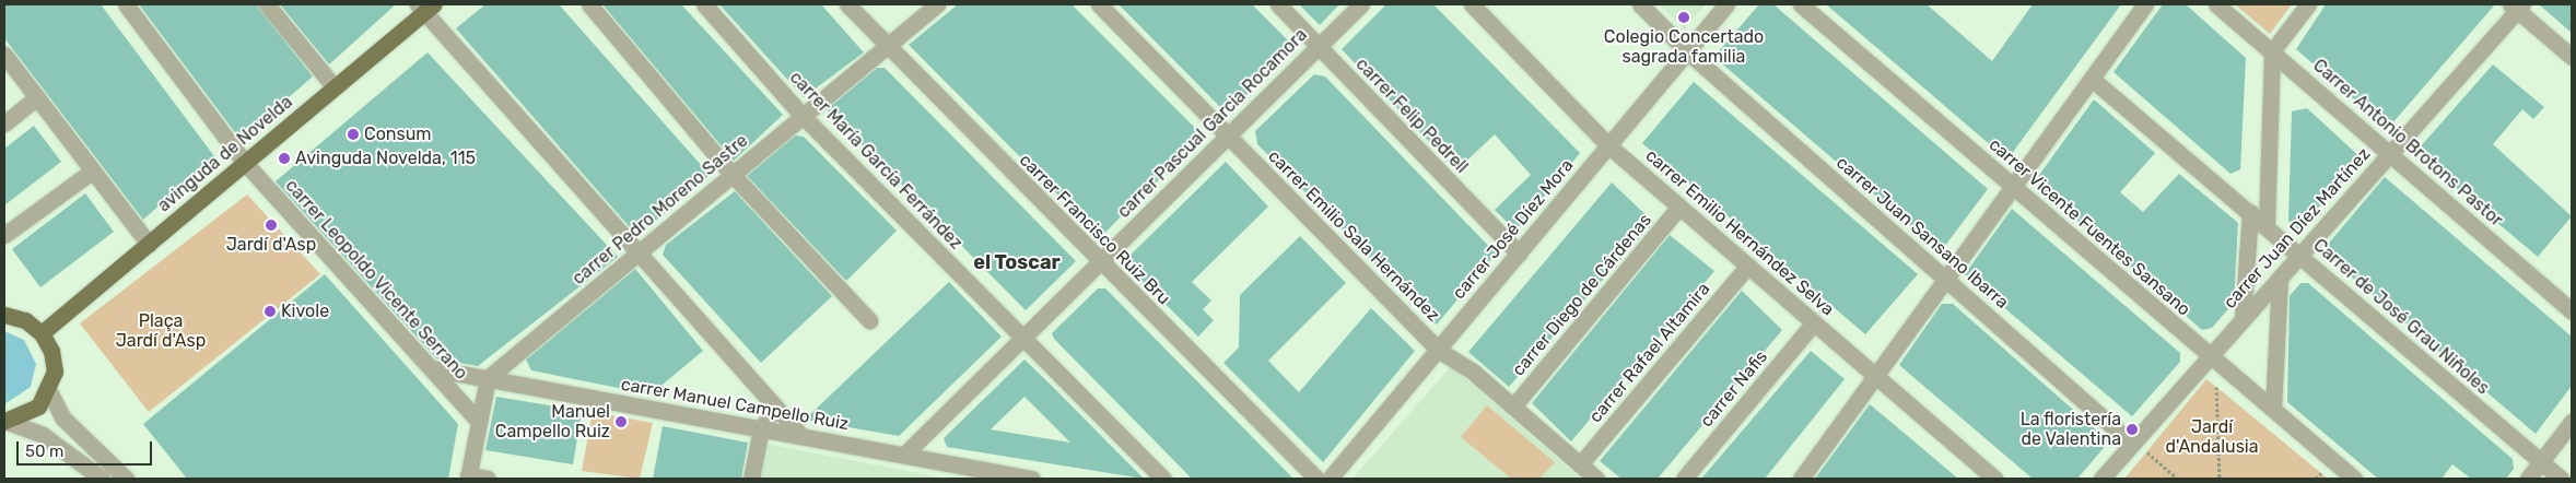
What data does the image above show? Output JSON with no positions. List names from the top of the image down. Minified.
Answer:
{"streets":{"main road":["avinguda de Novelda"],"street":["carrer Felip Pedrell","carrer Pascual Garcia Rocamora","Carrer Antonio Brotons Pastor","carrer María García Ferrández","carrer Pedro Moreno Sastre","carrer Vicente Fuentes Sansano","carrer Juan Díez Martínez","carrer Francisco Ruiz Bru","carrer José Díez Mora","carrer Emilio Hernández Selva","carrer Juan Sansano Ibarra","carrer Emilio Sala Hernández","carrer Leopoldo Vicente Serrano","carrer Diego de Cárdenas","Carrer de José Grau Niñoles","carrer Rafael Altamira","carrer Nafis","carrer Manuel Campello Ruiz"]},"crossings":[["carrer Felip Pedrell","carrer Pascual Garcia Rocamora"],["carrer Felip Pedrell","carrer José Díez Mora"],["carrer Pascual Garcia Rocamora","carrer María García Ferrández"],["carrer Pascual Garcia Rocamora","carrer Francisco Ruiz Bru"],["carrer Pascual Garcia Rocamora","carrer Emilio Sala Hernández"],["carrer Pascual Garcia Rocamora","carrer Manuel Campello Ruiz"],["Carrer Antonio Brotons Pastor","carrer Juan Díez Martínez"],["avinguda de Novelda","carrer Leopoldo Vicente Serrano"],["carrer María García Ferrández","carrer Pedro Moreno Sastre"],["carrer Pedro Moreno Sastre","carrer Francisco Ruiz Bru"],["carrer Pedro Moreno Sastre","carrer Manuel Campello Ruiz"],["carrer Vicente Fuentes Sansano","carrer Juan Díez Martínez"],["carrer Juan Díez Martínez","carrer Juan Sansano Ibarra"],["carrer Juan Díez Martínez","Carrer de José Grau Niñoles"],["carrer José Díez Mora","carrer Emilio Hernández Selva"],["carrer José Díez Mora","carrer Juan Sansano Ibarra"],["carrer José Díez Mora","carrer Emilio Sala Hernández"],["carrer Emilio Hernández Selva","carrer Diego de Cárdenas"],["carrer Emilio Hernández Selva","carrer Rafael Altamira"],["carrer Emilio Hernández Selva","carrer Nafis"],["carrer Emilio Sala Hernández","carrer Diego de Cárdenas"],["carrer Emilio Sala Hernández","carrer Rafael Altamira"],["carrer Leopoldo Vicente Serrano","carrer Manuel Campello Ruiz"]],"districts":["el Toscar"],"parks":["Plaça Jardí d'Asp","Jardí d'Andalusia"],"places":["Colegio Concertado sagrada familia","Consum","Avinguda Novelda, 115","Jardí d'Asp","Kivole","Manuel Campello Ruiz","La floristería de Valentina"],"scale_bar":"50 m"}
